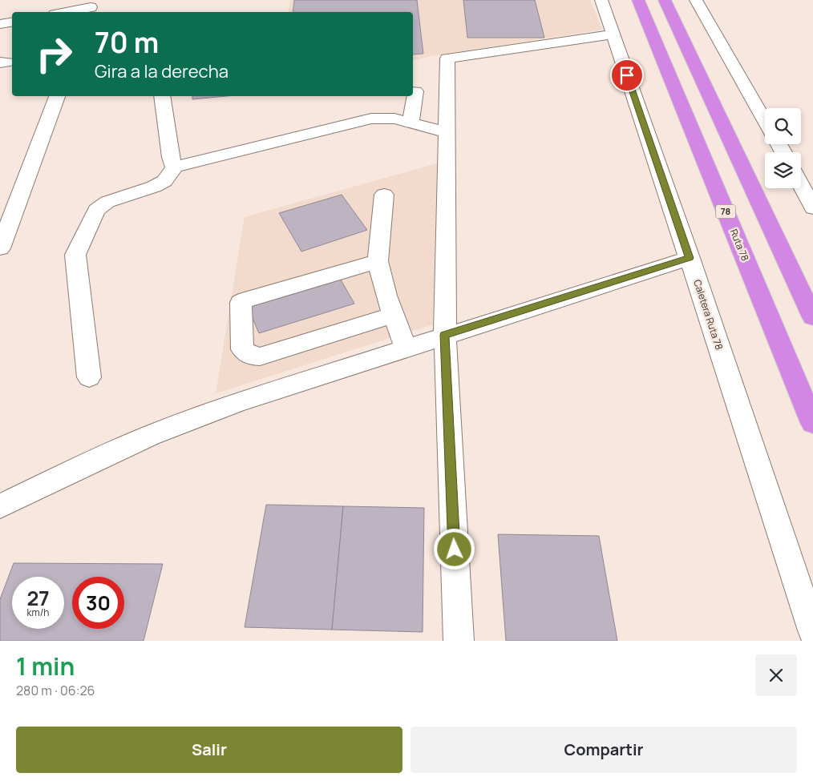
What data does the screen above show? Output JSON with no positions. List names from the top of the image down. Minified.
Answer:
{"streets":{"highway":["78","Ruta 78"],"street":["Caletera Ruta 78"]},"page":{"turn":["70 m","Gira a la derecha"],"speed":"27 km/h","limit":"30","heading":["1 min","280 m · 06:26"],"buttons":["Salir","Compartir"]}}
